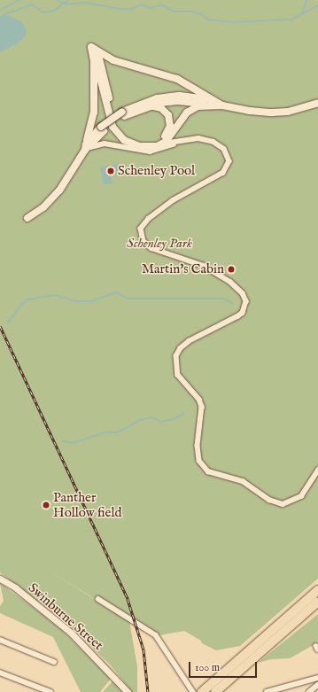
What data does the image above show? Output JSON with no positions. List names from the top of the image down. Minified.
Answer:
{"streets":{"street":["Swinburne Street"]},"parks":["Schenley Park"],"places":["Schenley Pool","Martin's Cabin","Panther Hollow field"],"scale_bar":"100 m"}
